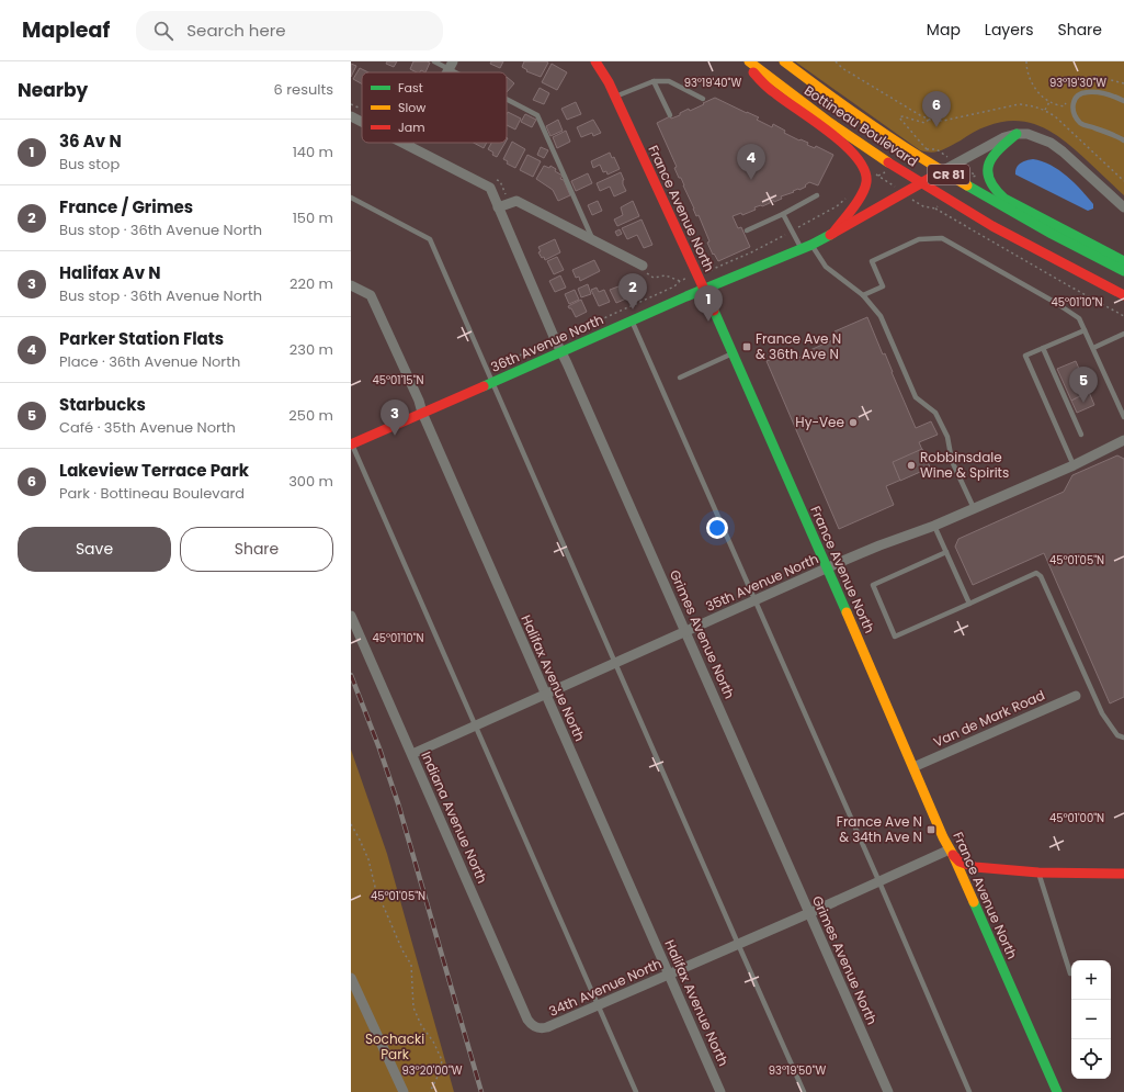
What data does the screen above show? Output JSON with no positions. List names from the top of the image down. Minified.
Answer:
{"streets":{"street":["Bottineau Boulevard","CR 81","France Avenue North","36th Avenue North","35th Avenue North","Grimes Avenue North","Halifax Avenue North","Van de Mark Road","Indiana Avenue North","34th Avenue North"]},"crossings":[["Bottineau Boulevard","36th Avenue North"],["France Avenue North","36th Avenue North"],["France Avenue North","35th Avenue North"],["France Avenue North","Van de Mark Road"],["France Avenue North","34th Avenue North"],["36th Avenue North","Grimes Avenue North"],["36th Avenue North","Halifax Avenue North"],["35th Avenue North","Grimes Avenue North"],["35th Avenue North","Halifax Avenue North"],["35th Avenue North","Indiana Avenue North"],["Grimes Avenue North","34th Avenue North"],["Halifax Avenue North","34th Avenue North"],["Indiana Avenue North","34th Avenue North"]],"parks":["Sochacki Park"],"places":{"transit":["France Ave N & 36th Ave N","France Ave N & 34th Ave N"],"other":["Hy-Vee","Robbinsdale Wine & Spirits"]},"legend":["Fast","Slow","Jam"],"page":{"header":"Mapleaf","search":"Search here","nav":["Map","Layers","Share"],"heading":["Nearby","6 results"],"pins":["6","4","2","1","5","3"],"list":[{"mark":"1","name":"36 Av N","note":"Bus stop","value":"140 m"},{"mark":"2","name":"France / Grimes","note":"Bus stop · 36th Avenue North","value":"150 m"},{"mark":"3","name":"Halifax Av N","note":"Bus stop · 36th Avenue North","value":"220 m"},{"mark":"4","name":"Parker Station Flats","note":"Place · 36th Avenue North","value":"230 m"},{"mark":"5","name":"Starbucks","note":"Café · 35th Avenue North","value":"250 m"},{"mark":"6","name":"Lakeview Terrace Park","note":"Park · Bottineau Boulevard","value":"300 m"}],"buttons":["Save","Share"],"map_buttons":["+","−"]},"coordinates":["93°19'30\"W","93°19'40\"W","45°01'10\"N","45°01'15\"N","45°01'05\"N","45°01'00\"N","93°20'00\"W","93°19'50\"W"]}
